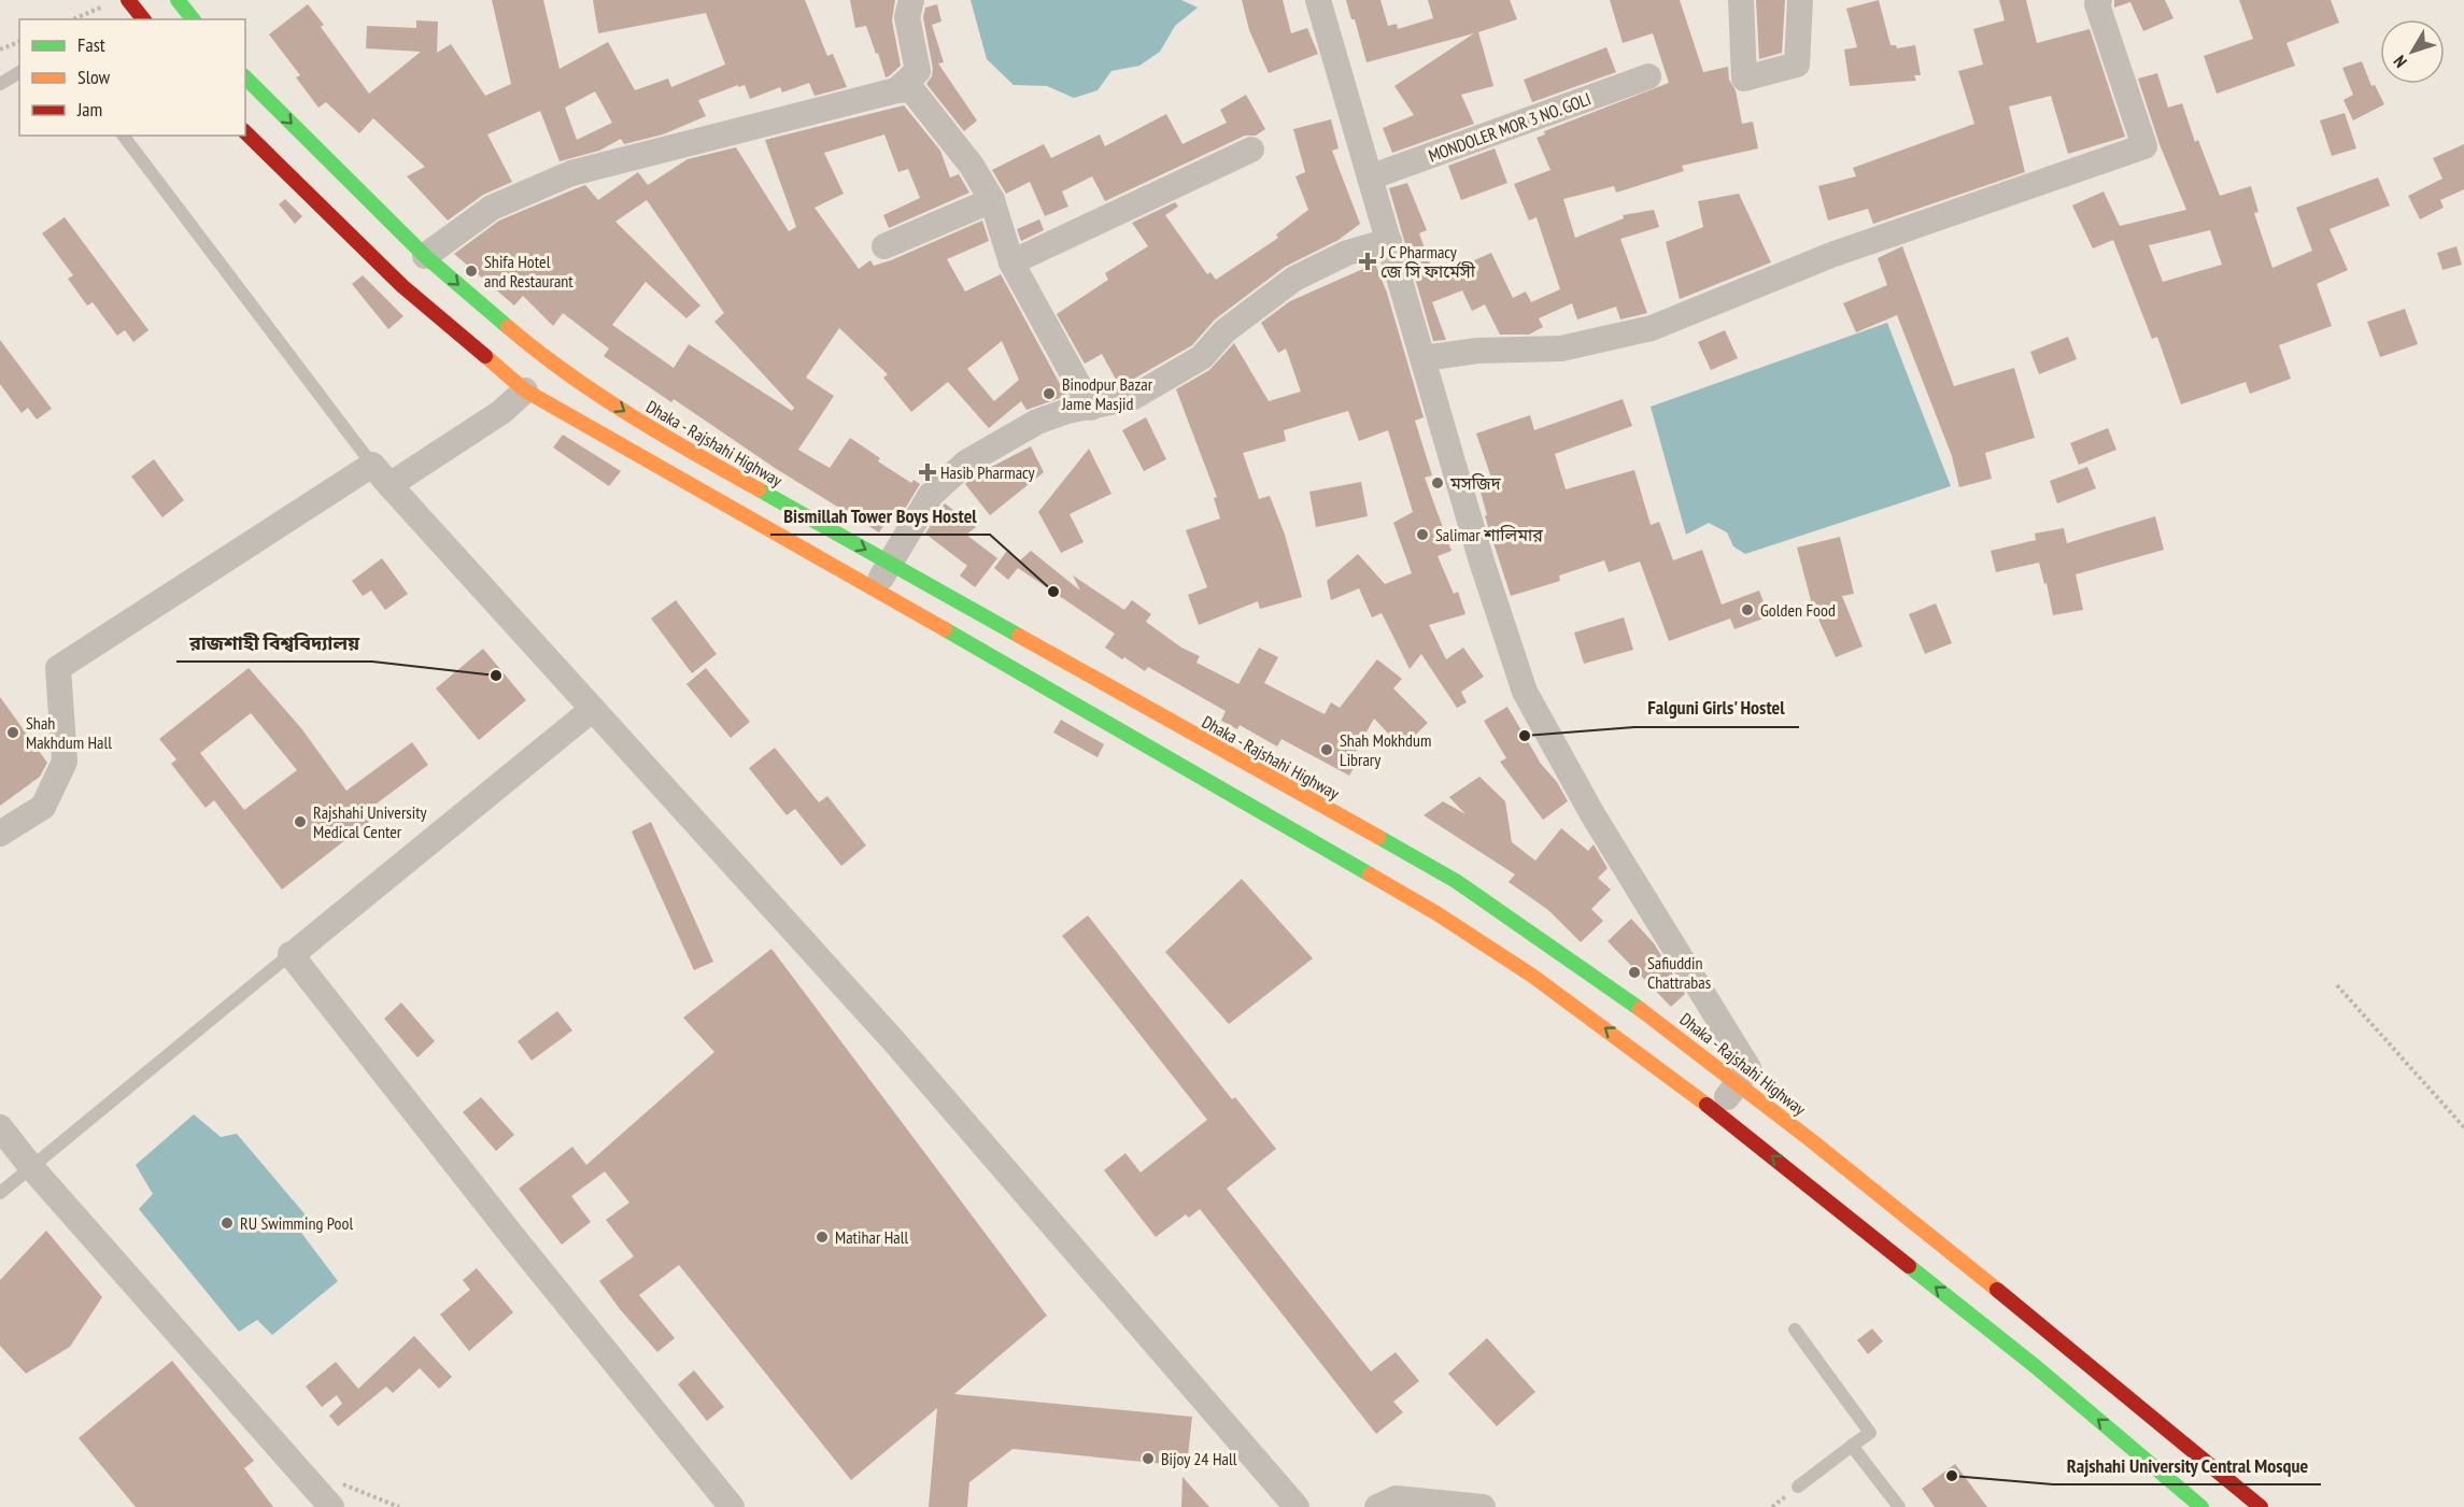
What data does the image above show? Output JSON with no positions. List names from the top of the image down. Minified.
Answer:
{"streets":{"highway":["Dhaka - Rajshahi Highway"],"street":["MONDOLER MOR 3 NO. GOLI"]},"places":{"health":["J C Pharmacy জে সি ফার্মেসী","Hasib Pharmacy"],"other":["Shifa Hotel and Restaurant","Binodpur Bazar Jame Masjid","মসজিদ","Salimar শালিমার","Bismillah Tower Boys Hostel","Golden Food","রাজশাহী বিশ্ববিদ্যালয়","Shah Makhdum Hall","Falguni Girls' Hostel","Shah Mokhdum Library","Rajshahi University Medical Center","Safiuddin Chattrabas","RU Swimming Pool","Matihar Hall","Bijoy 24 Hall","Rajshahi University Central Mosque"]},"legend":["Fast","Slow","Jam"],"north":"bottom left"}
